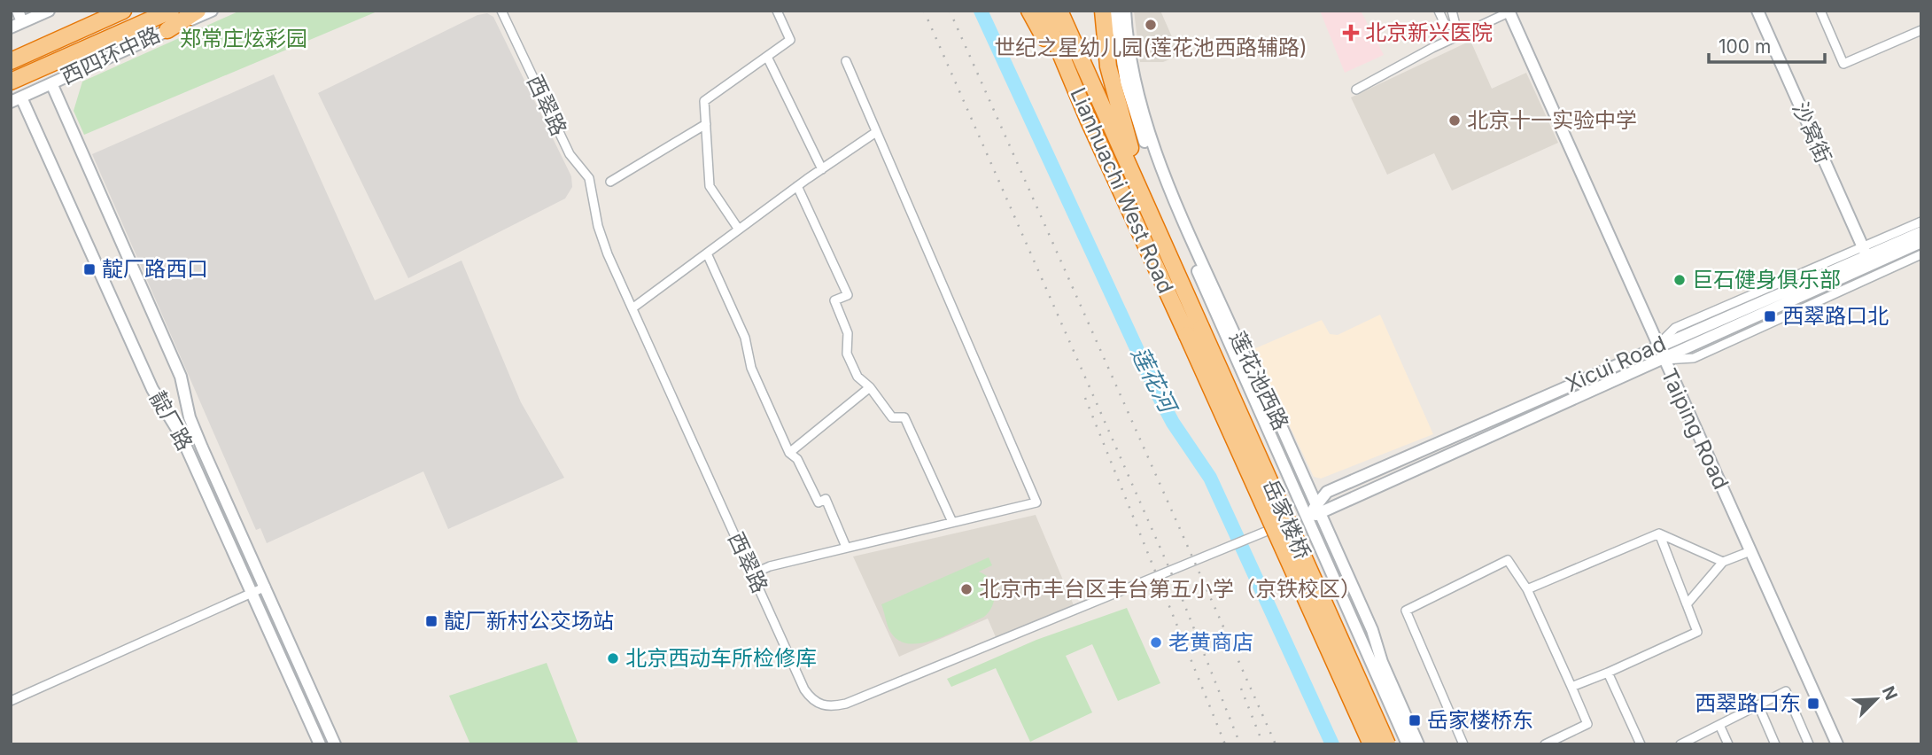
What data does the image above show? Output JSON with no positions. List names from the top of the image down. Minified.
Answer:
{"streets":{"highway":["西四环中路","Lianhuachi West Road","岳家楼桥"],"street":["西翠路","沙窝街","Xicui Road","莲花池西路","靛厂路","Taiping Road"]},"crossings":[["西四环中路","靛厂路"],["西翠路","莲花池西路"],["沙窝街","Xicui Road"],["Lianhuachi West Road","岳家楼桥"],["Xicui Road","莲花池西路"],["Xicui Road","Taiping Road"]],"water":["莲花河"],"parks":["郑常庄炫彩园"],"places":{"other":["世纪之星幼儿园(莲花池西路辅路)","北京十一实验中学","巨石健身俱乐部","北京市丰台区丰台第五小学（京铁校区）","老黄商店","北京西动车所检修库"],"health":["北京新兴医院"],"transit":["靛厂路西口","西翠路口北","靛厂新村公交场站","西翠路口东","岳家楼桥东"]},"scale_bar":"100 m","north":"top right"}
